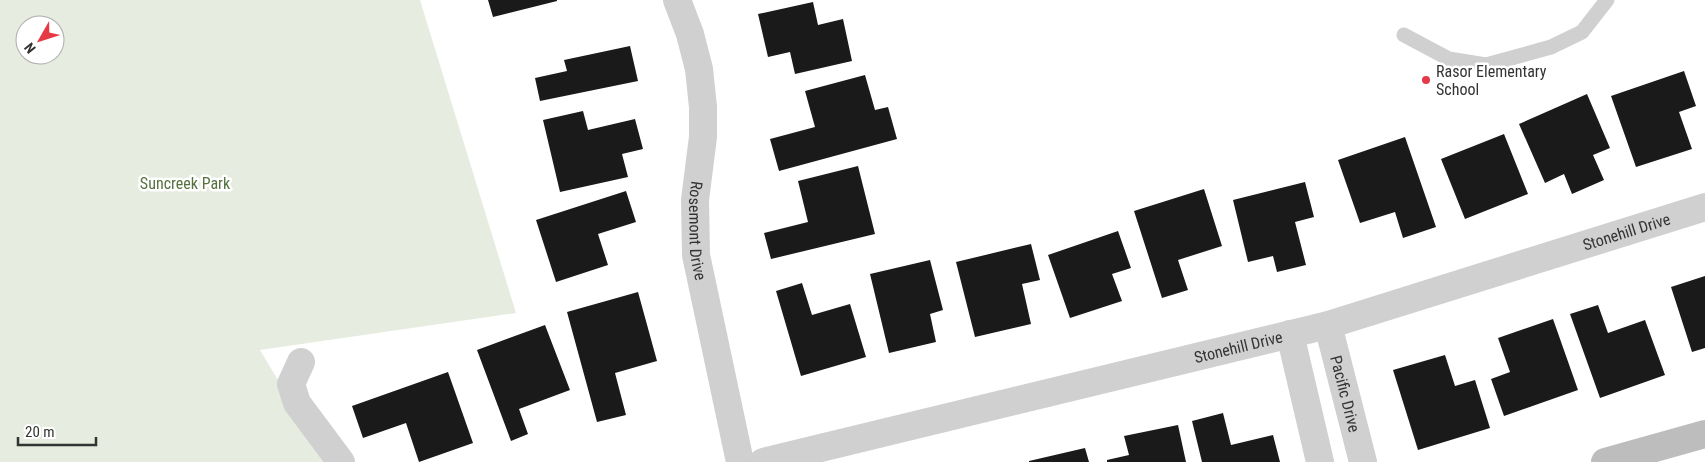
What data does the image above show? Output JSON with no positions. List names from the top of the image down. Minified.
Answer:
{"streets":{"street":["Rosemont Drive","Stonehill Drive","Pacific Drive"]},"crossings":[["Stonehill Drive","Pacific Drive"]],"parks":["Suncreek Park"],"places":["Rasor Elementary School"],"scale_bar":"20 m","north":"bottom left"}
